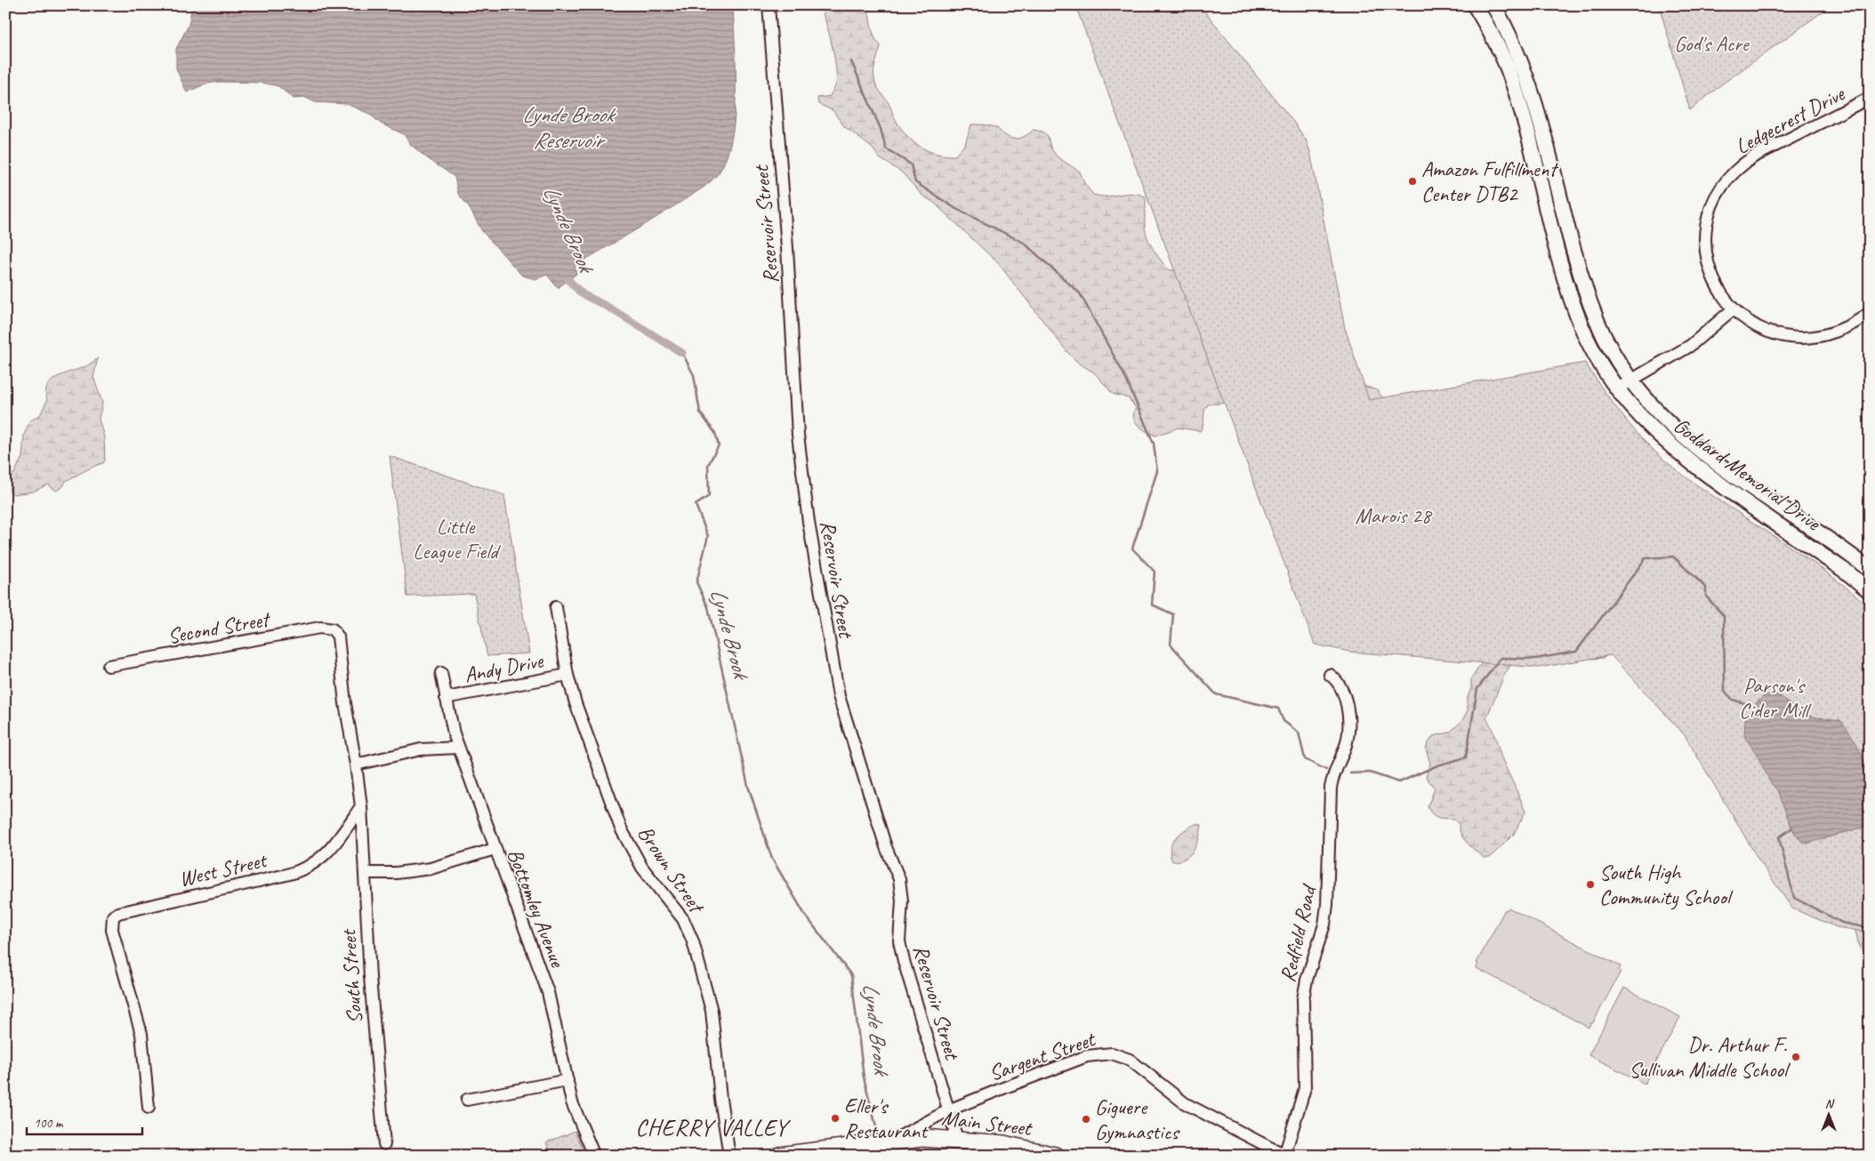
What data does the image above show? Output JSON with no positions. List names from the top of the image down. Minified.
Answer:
{"streets":{"highway":["Main Street"],"main road":["Goddard Memorial Drive"],"street":["Ledgecrest Drive","Reservoir Street","Second Street","Andy Drive","Brown Street","West Street","Bottomley Avenue","Redfield Road","South Street","Sargent Street"]},"crossings":[["Reservoir Street","Sargent Street"],["Reservoir Street","Main Street"],["Andy Drive","Brown Street"],["Andy Drive","Bottomley Avenue"],["West Street","South Street"],["Redfield Road","Sargent Street"],["Sargent Street","Main Street"]],"districts":["CHERRY VALLEY"],"water":["Lynde Brook Reservoir","Lynde Brook"],"parks":["God's Acre","Marois 28","Little League Field","Parson's Cider Mill"],"places":["Amazon Fulfillment Center DTB2","South High Community School","Dr. Arthur F. Sullivan Middle School","Eller's Restaurant","Giguere Gymnastics"],"scale_bar":"100 m","north":"top"}
